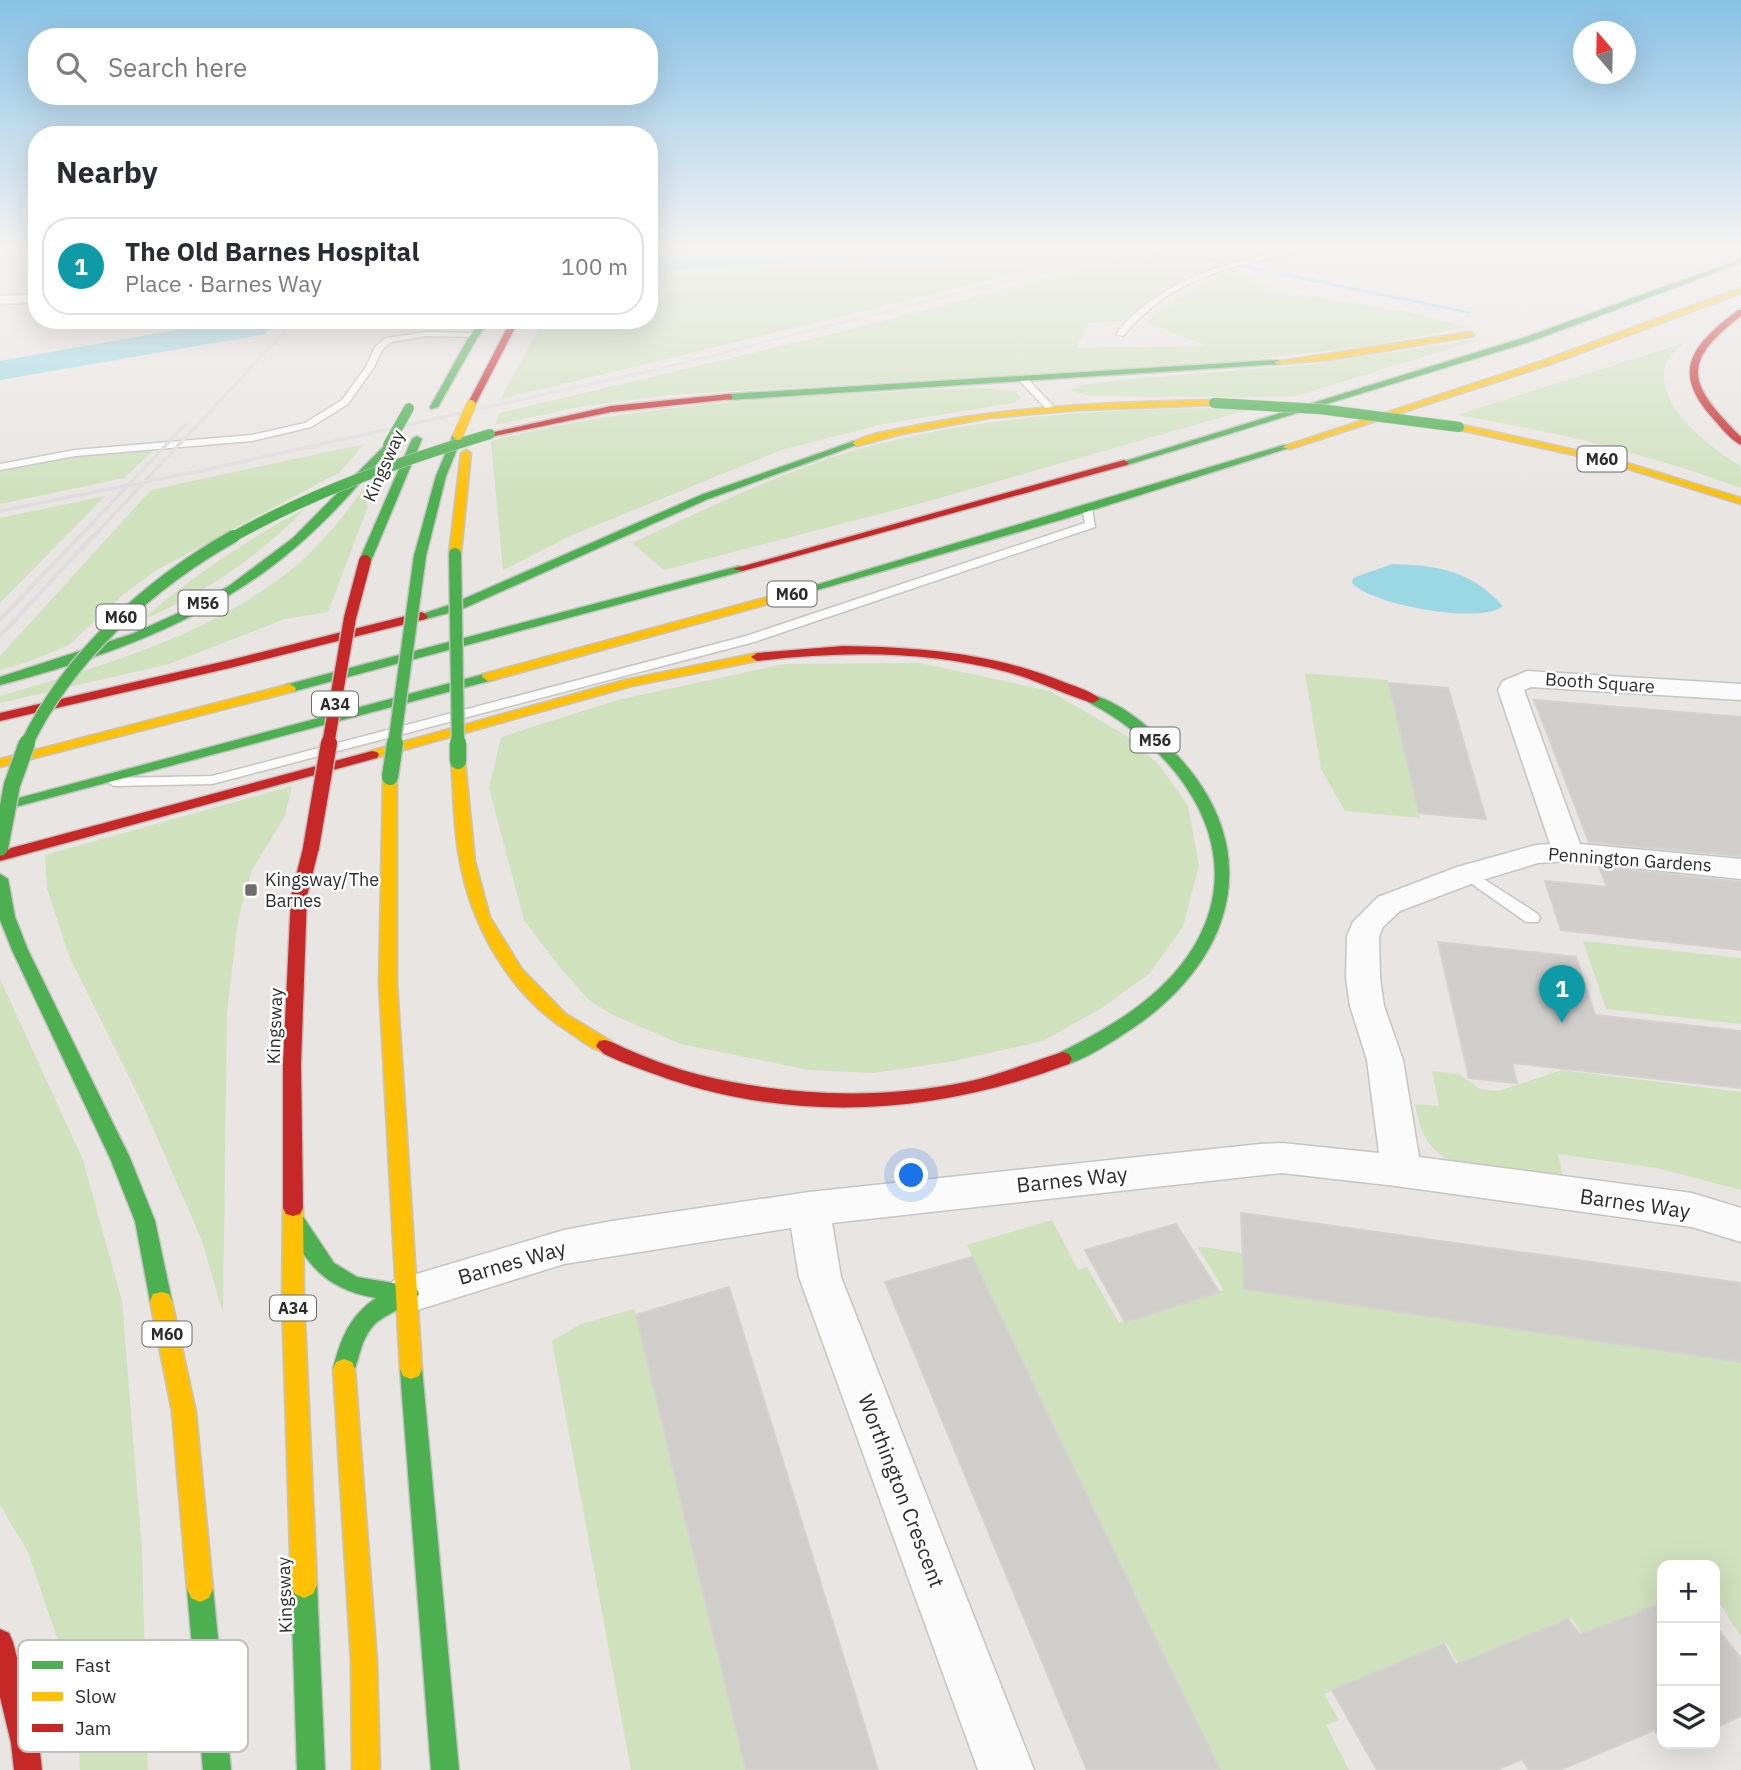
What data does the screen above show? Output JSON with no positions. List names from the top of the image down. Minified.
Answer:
{"streets":{"highway":["M60","Kingsway","M56","A34"],"street":["Booth Square","Pennington Gardens","Barnes Way","Worthington Crescent"]},"crossings":[["Kingsway","M56"],["Booth Square","Pennington Gardens"],["Pennington Gardens","Barnes Way"],["Barnes Way","Worthington Crescent"]],"places":{"transit":["Kingsway/The Barnes"]},"legend":["Fast","Slow","Jam"],"north":"top","page":{"search":"Search here","heading":"Nearby","list":[{"mark":"1","name":"The Old Barnes Hospital","note":"Place · Barnes Way","value":"100 m"}],"pins":"1","map_buttons":["+","−"]}}
